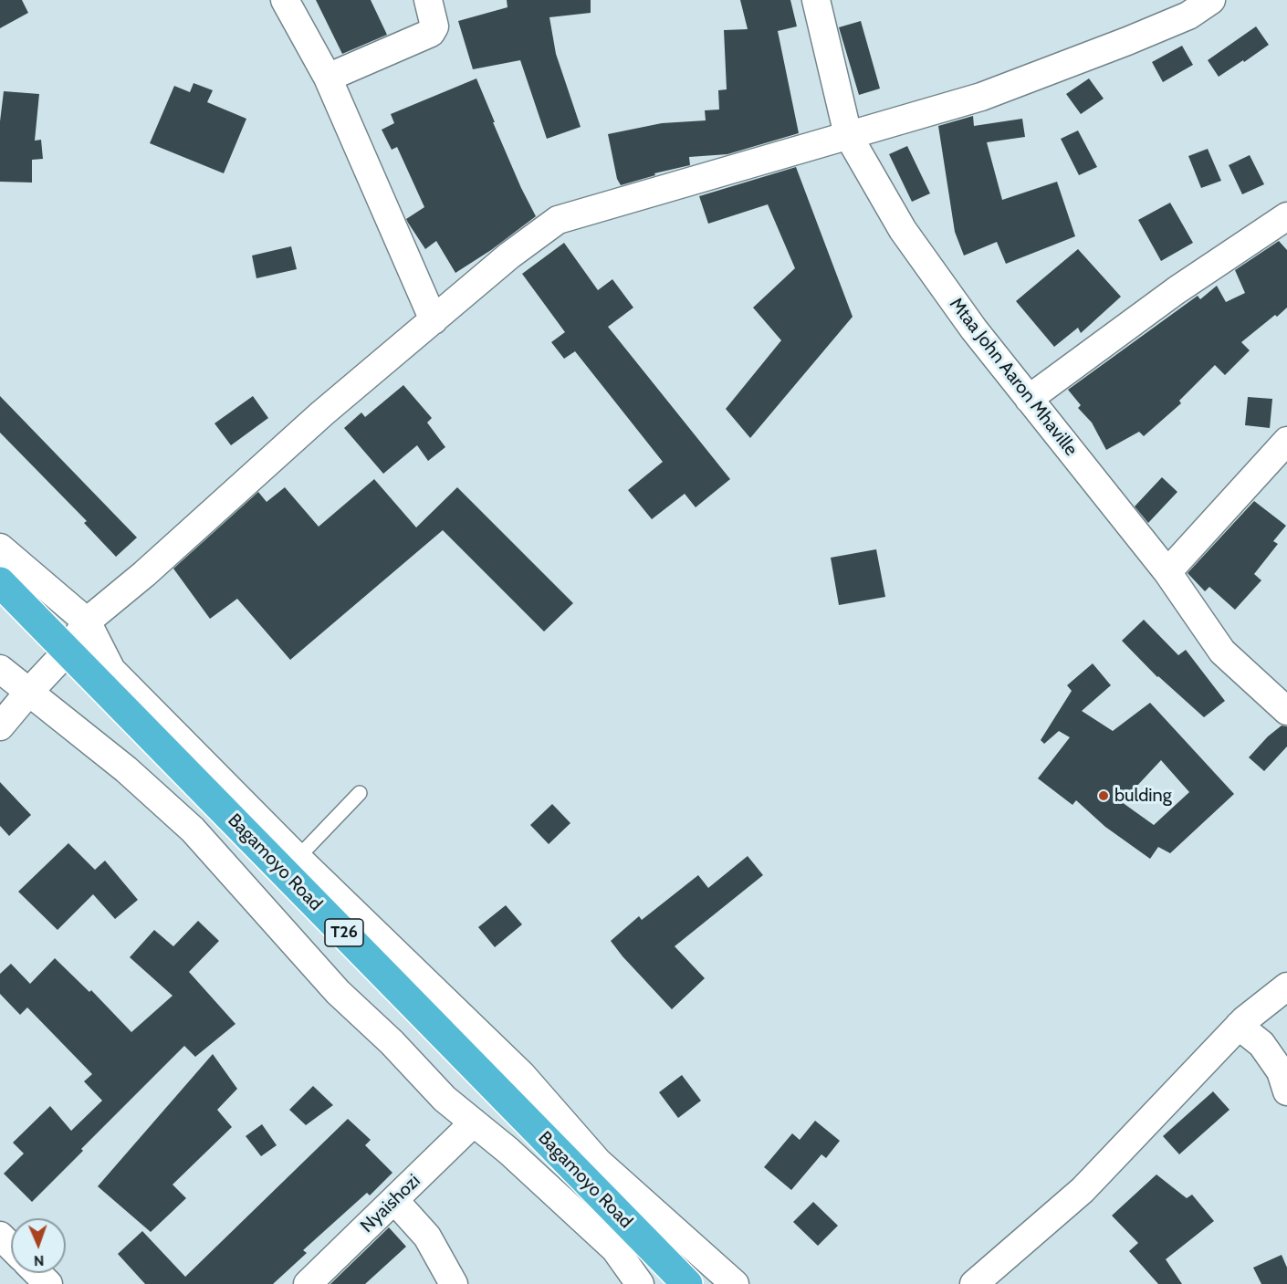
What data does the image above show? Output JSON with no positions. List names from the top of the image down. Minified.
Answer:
{"streets":{"highway":["Bagamoyo Road","T26"],"street":["Mtaa John Aaron Mhaville","Nyaishozi"]},"places":["bulding"],"north":"bottom"}
